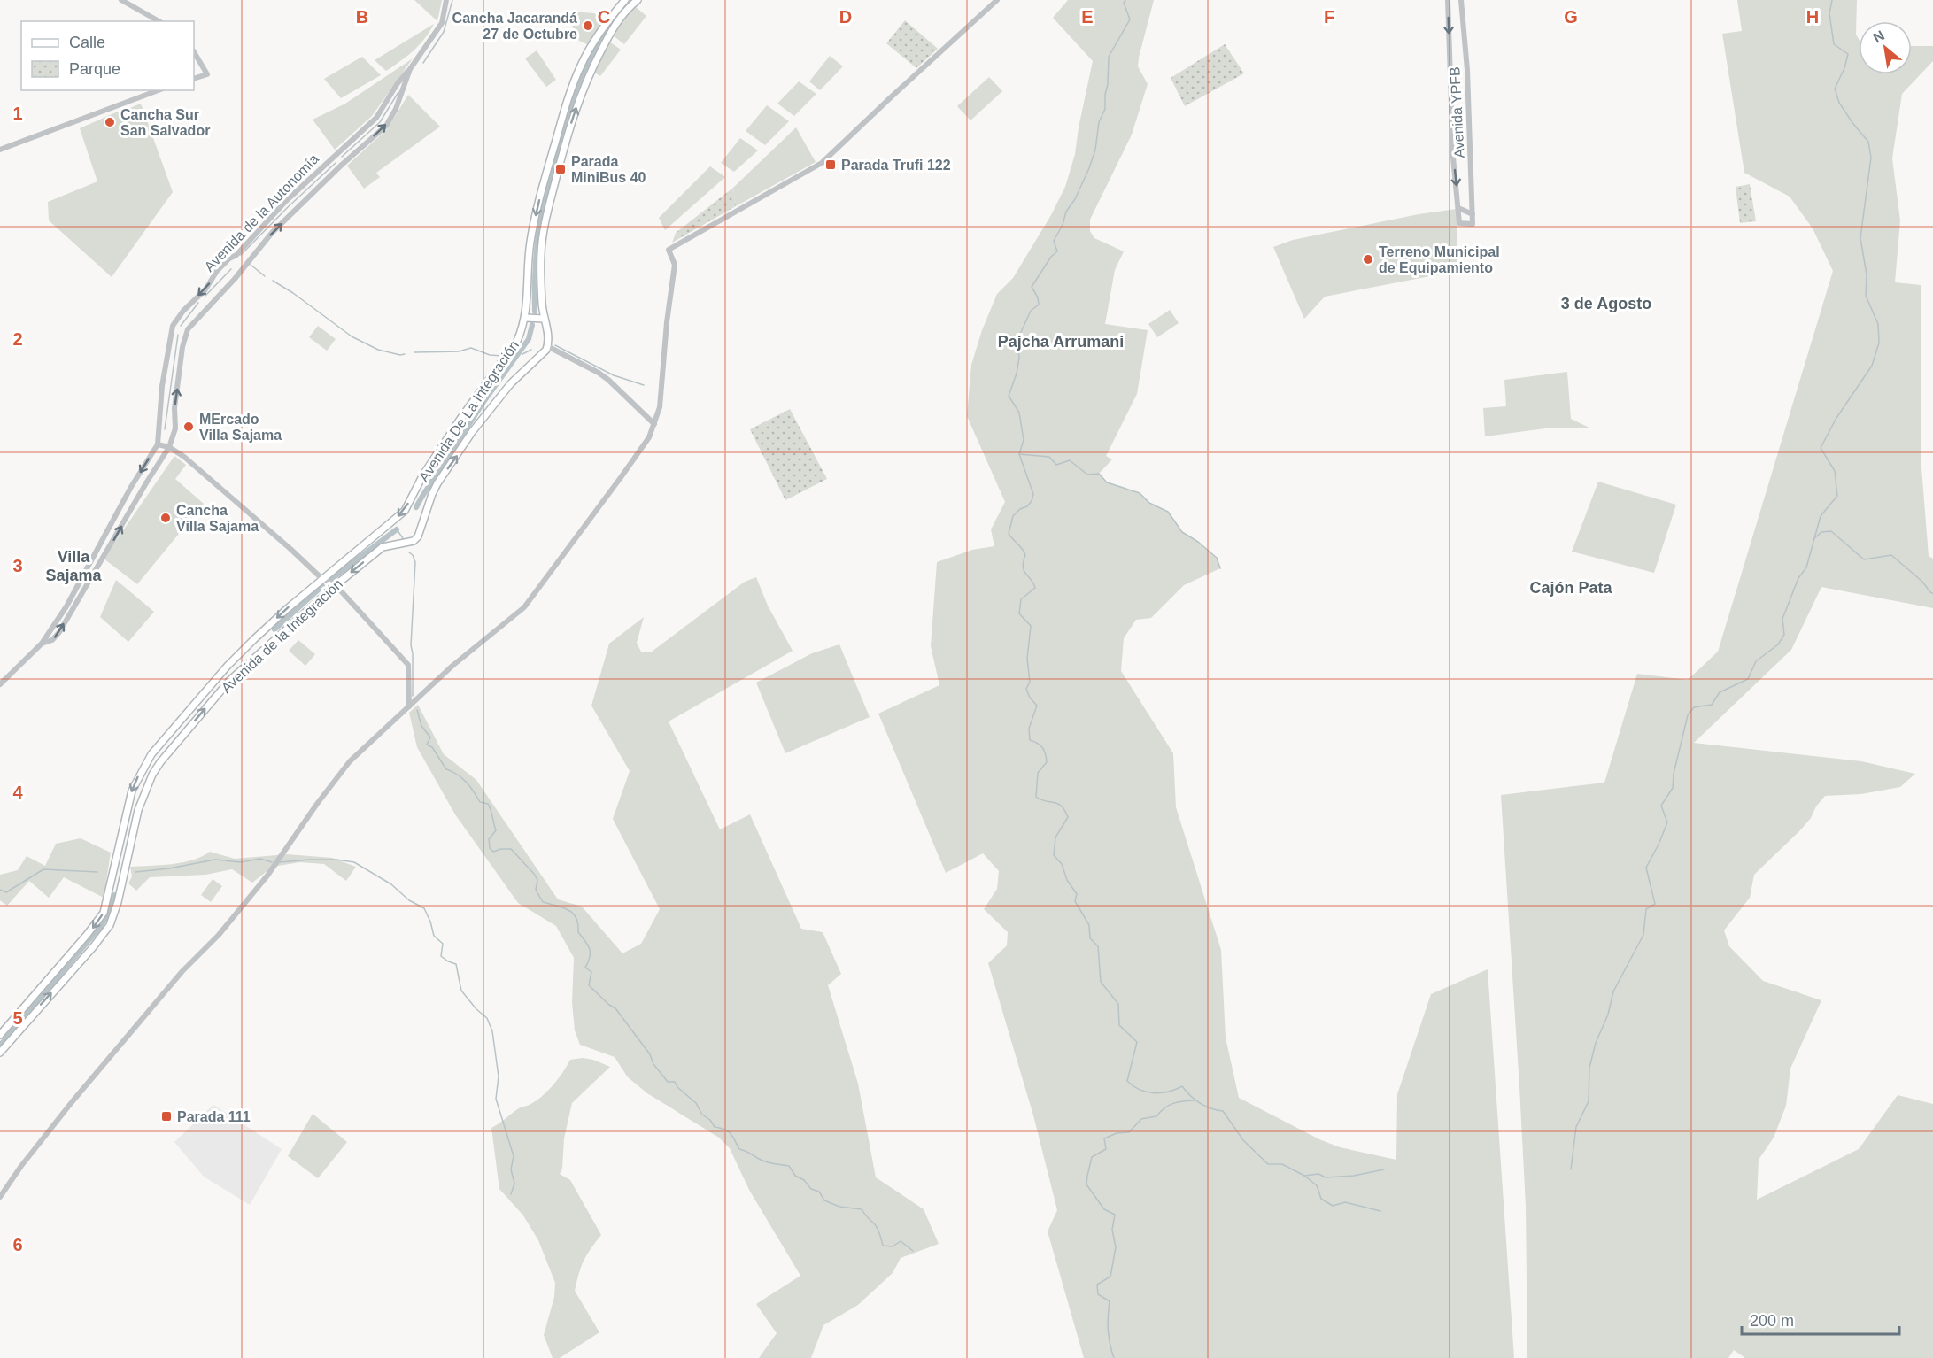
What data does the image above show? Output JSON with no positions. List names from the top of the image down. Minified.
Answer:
{"streets":{"main road":["Avenida De La Integración","Avenida de la Integración"],"street":["Avenida YPFB","Avenida de la Autonomía"]},"crossings":[["Avenida De La Integración","Avenida de la Integración"]],"districts":["3 de Agosto","Pajcha Arrumani","Villa Sajama","Cajón Pata"],"places":{"other":["Cancha Jacarandá 27 de Octubre","Cancha Sur San Salvador","Terreno Municipal de Equipamiento","MErcado Villa Sajama","Cancha Villa Sajama"],"transit":["Parada Trufi 122","Parada MiniBus 40","Parada 111"]},"legend":["Calle","Parque"],"scale_bar":"200 m","north":"top left","grid":{"columns":["B","C","D","E","F","G","H"],"rows":["1","2","3","4","5","6"]}}
